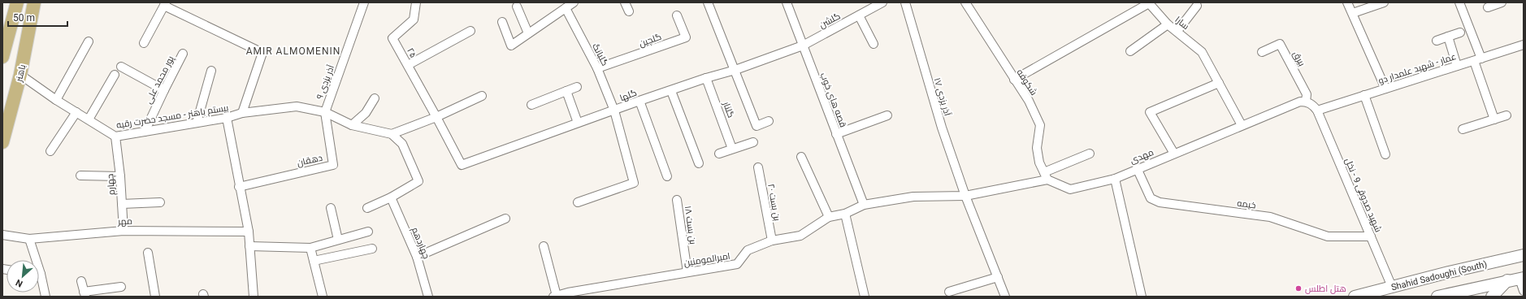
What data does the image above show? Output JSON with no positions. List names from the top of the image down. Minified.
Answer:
{"streets":{"main road":["باهنر","Shahid Sadoughi (South)"],"street":["گلشن","سارا","گلچین","۲۵","گلبانگ","بیرق","عمار - شهید علمدار دو","پور محمد علی","آذر یزدی ۹","شکوفه","گلها","آذر یزدی ۱۷","قصه های خوب","گلنار","بیستم باهنر - مسجد حضرت رقیه","مهدی","دهقان","چهارم","شهید صدوقی 9 - نخل","بن بست ۲۰","خیمه","مهر","بن بست ۱۸","چهاردهم","امیرالمومنین"]},"crossings":[["گلشن","گلها"],["گلشن","قصه های خوب"],["سارا","شکوفه"],["سارا","مهدی"],["گلچین","گلبانگ"],["۲۵","گلها"],["گلبانگ","گلها"],["بیرق","مهدی"],["عمار - شهید علمدار دو","شهید صدوقی 9 - نخل"],["باهنر","بیستم باهنر - مسجد حضرت رقیه"],["پور محمد علی","بیستم باهنر - مسجد حضرت رقیه"],["آذر یزدی ۹","بیستم باهنر - مسجد حضرت رقیه"],["آذر یزدی ۹","دهقان"],["شکوفه","مهدی"],["گلها","قصه های خوب"],["گلها","گلنار"],["آذر یزدی ۱۷","امیرالمومنین"],["قصه های خوب","امیرالمومنین"],["بیستم باهنر - مسجد حضرت رقیه","دهقان"],["بیستم باهنر - مسجد حضرت رقیه","چهارم"],["مهدی","خیمه"],["چهارم","مهر"],["شهید صدوقی 9 - نخل","خیمه"],["شهید صدوقی 9 - نخل","Shahid Sadoughi (South)"],["بن بست ۲۰","امیرالمومنین"],["بن بست ۱۸","امیرالمومنین"]],"districts":["AMIR ALMOMENIN"],"places":["هتل اطلس"],"scale_bar":"50 m","north":"bottom left"}
